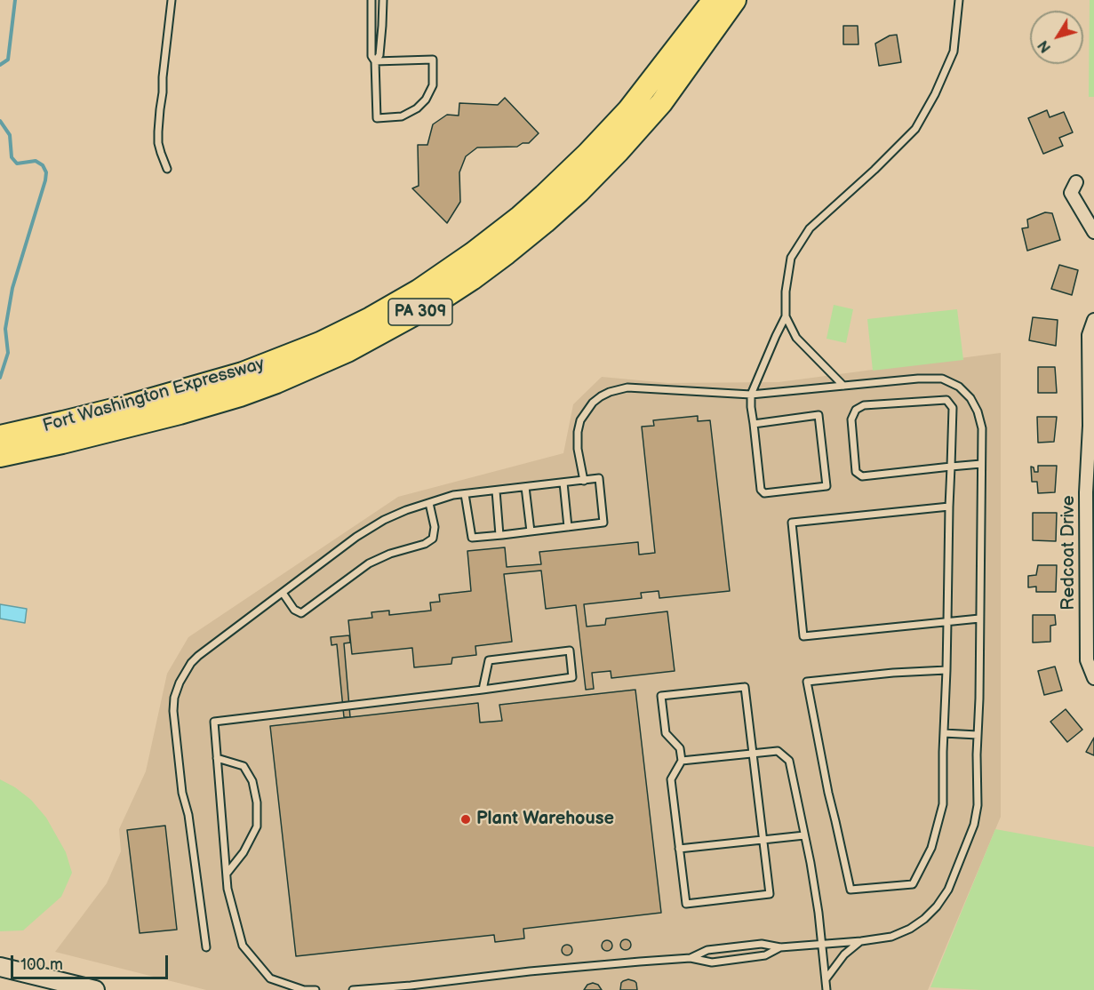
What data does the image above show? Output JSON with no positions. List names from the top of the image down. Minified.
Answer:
{"streets":{"highway":["PA 309","Fort Washington Expressway"],"street":["Redcoat Drive"]},"places":["Plant Warehouse"],"scale_bar":"100 m","north":"bottom left"}
